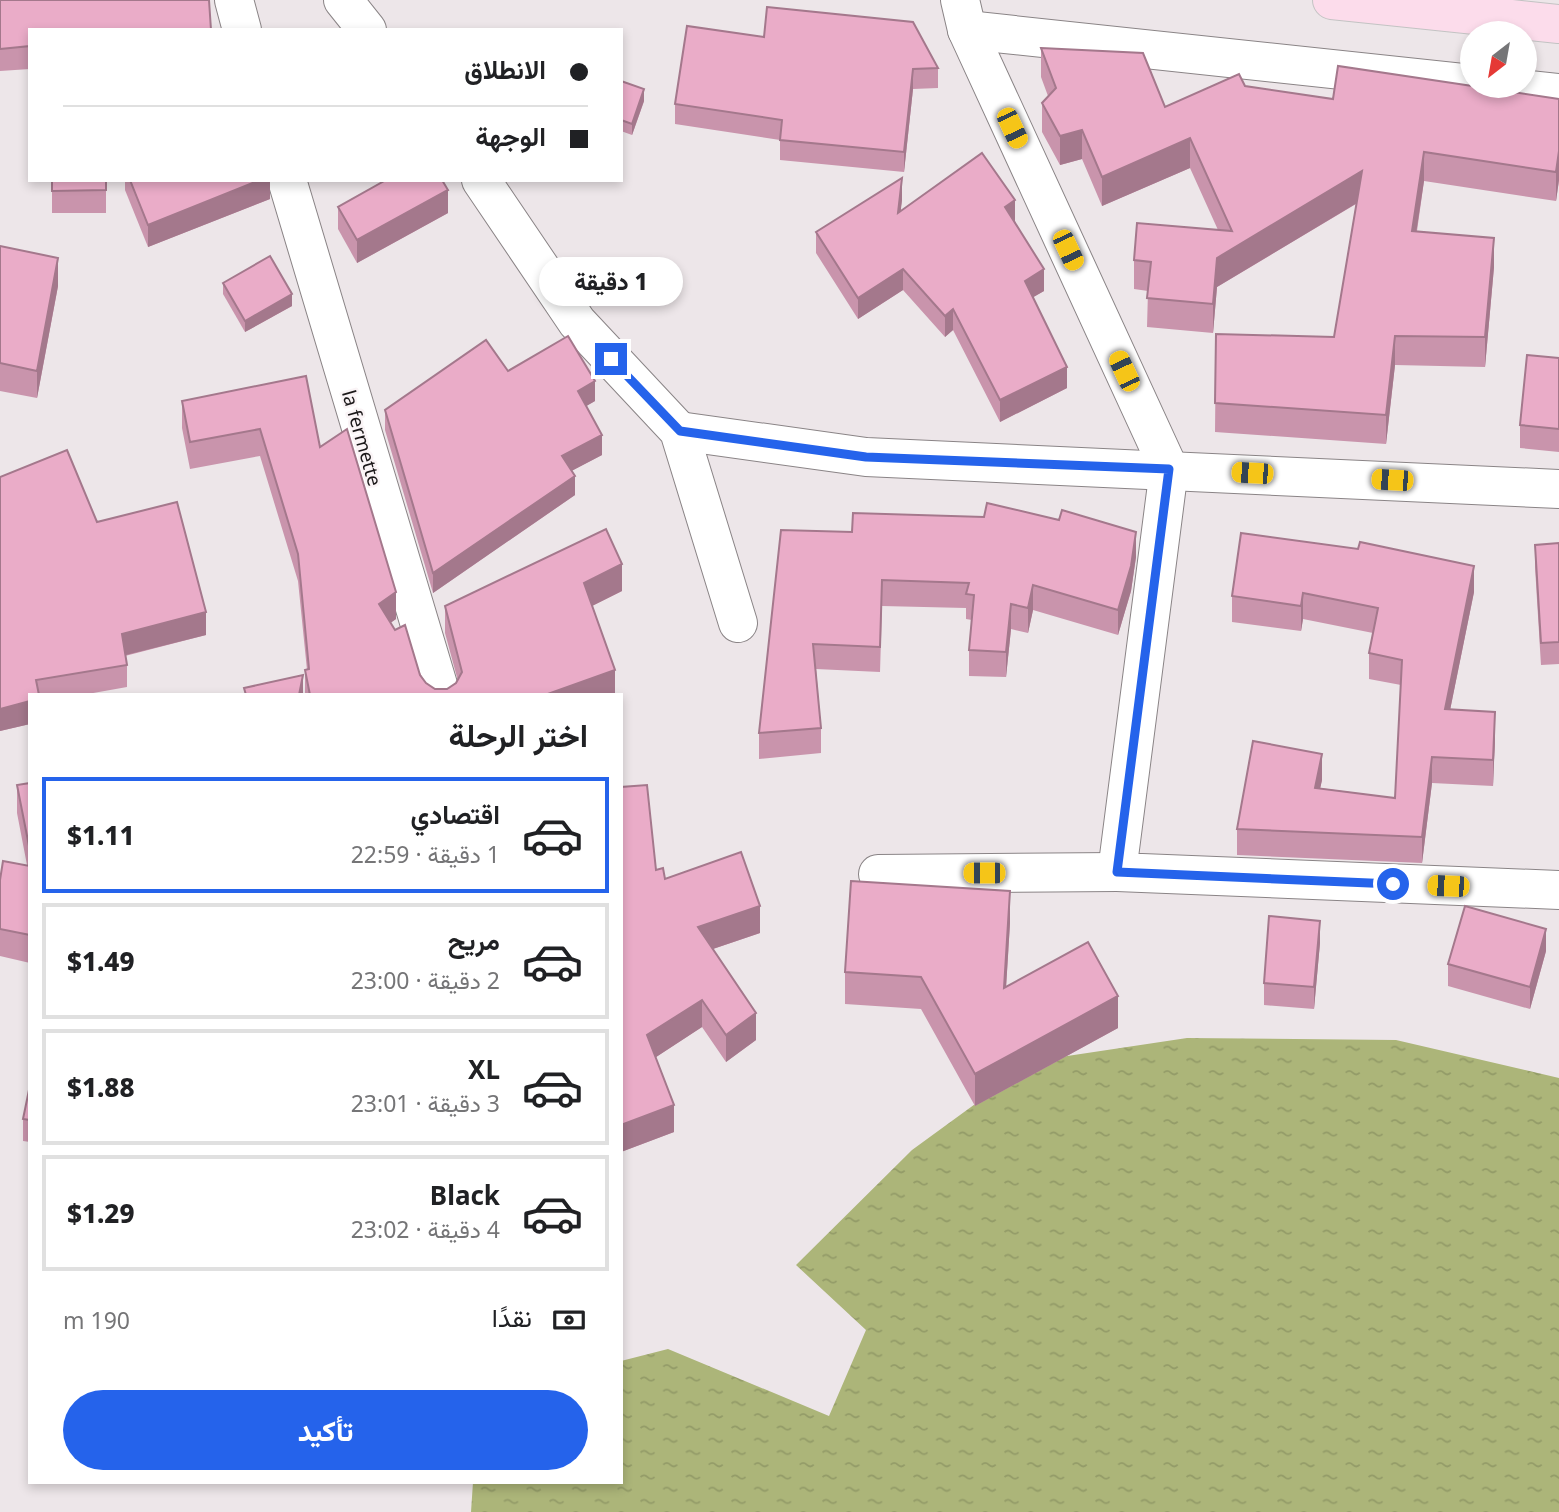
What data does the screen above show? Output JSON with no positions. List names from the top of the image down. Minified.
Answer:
{"streets":{"street":["la fermette"]},"north":"bottom left","page":{"banner":["الانطلاق","الوجهة"],"bubble":"1 دقيقة","heading":"اختر الرحلة","list":[{"name":"اقتصادي","note":"1 دقيقة · 22:59","value":"$1.11"},{"name":"مريح","note":"2 دقيقة · 23:00","value":"$1.49"},{"name":"XL","note":"3 دقيقة · 23:01","value":"$1.88"},{"name":"Black","note":"4 دقيقة · 23:02","value":"$1.29"}],"pay":["نقدًا","190 m"],"buttons":"تأكيد"}}
